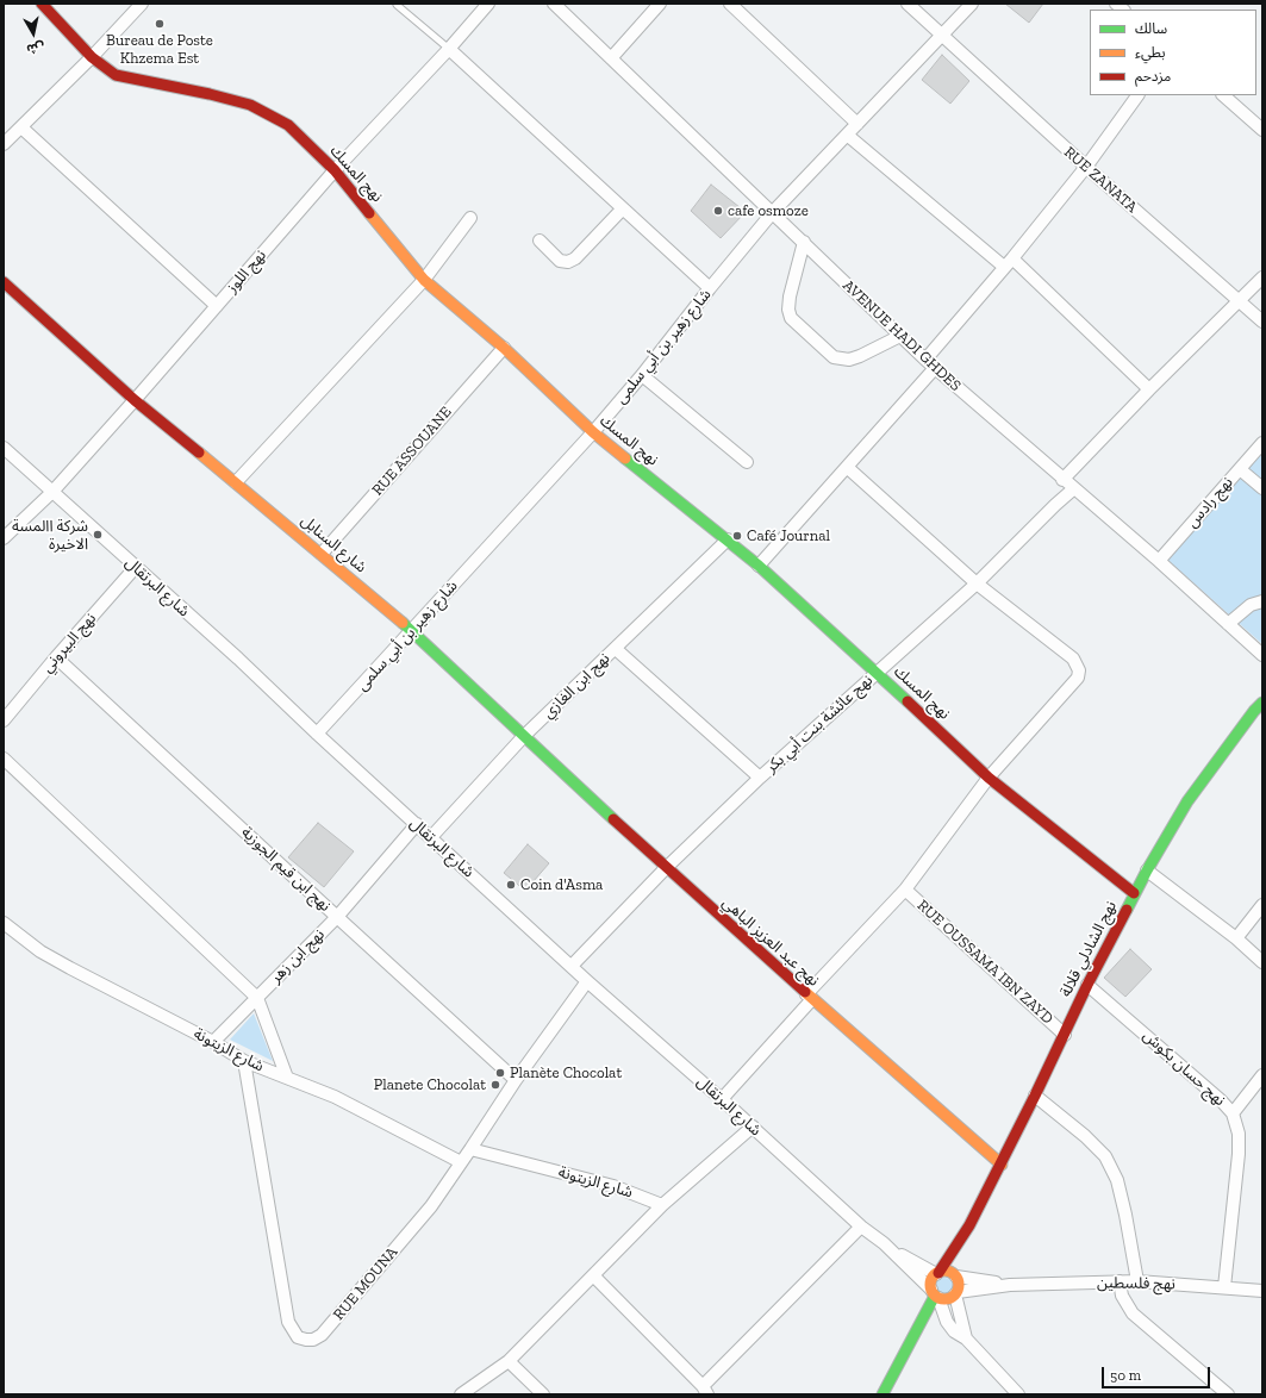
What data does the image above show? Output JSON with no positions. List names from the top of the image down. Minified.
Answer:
{"streets":{"street":["نهج المسك","RUE ZANATA","نهج اللوز","AVENUE HADI GHDES","شارع زهير بن أبي سلمى","RUE ASSOUANE","نهج رادس","شارع السنابل","شارع البرتقال","نهج البيروني","نهج ابن الغازي","نهج عائشة بنت أبي بكر","نهج ابن قيم الجوزية","نهج عبد العزيز الباهي","نهج الشادلي قلالة","نهج ابن زهر","RUE OUSSAMA IBN ZAYD","شارع الزيتونة","نهج حسان بكوش","RUE MOUNA","نهج فلسطين"]},"crossings":[["نهج المسك","نهج اللوز"],["نهج المسك","شارع زهير بن أبي سلمى"],["نهج المسك","RUE ASSOUANE"],["نهج المسك","نهج ابن الغازي"],["نهج المسك","نهج عائشة بنت أبي بكر"],["نهج المسك","نهج الشادلي قلالة"],["RUE ZANATA","شارع زهير بن أبي سلمى"],["نهج اللوز","شارع السنابل"],["نهج اللوز","شارع البرتقال"],["AVENUE HADI GHDES","شارع زهير بن أبي سلمى"],["AVENUE HADI GHDES","نهج رادس"],["AVENUE HADI GHDES","نهج عائشة بنت أبي بكر"],["شارع زهير بن أبي سلمى","شارع السنابل"],["شارع زهير بن أبي سلمى","شارع البرتقال"],["RUE ASSOUANE","شارع السنابل"],["شارع السنابل","نهج ابن الغازي"],["شارع السنابل","نهج عبد العزيز الباهي"],["شارع البرتقال","نهج البيروني"],["شارع البرتقال","نهج ابن الغازي"],["شارع البرتقال","نهج عائشة بنت أبي بكر"],["شارع البرتقال","نهج ابن زهر"],["شارع البرتقال","RUE MOUNA"],["شارع البرتقال","نهج فلسطين"],["نهج البيروني","نهج ابن قيم الجوزية"],["نهج ابن الغازي","نهج عبد العزيز الباهي"],["نهج عائشة بنت أبي بكر","نهج عبد العزيز الباهي"],["نهج ابن قيم الجوزية","نهج ابن زهر"],["نهج ابن قيم الجوزية","RUE MOUNA"],["نهج عبد العزيز الباهي","نهج الشادلي قلالة"],["نهج الشادلي قلالة","RUE OUSSAMA IBN ZAYD"],["نهج الشادلي قلالة","نهج حسان بكوش"],["نهج ابن زهر","شارع الزيتونة"],["شارع الزيتونة","RUE MOUNA"],["نهج حسان بكوش","نهج فلسطين"]],"places":["Bureau de Poste Khzema Est","cafe osmoze","شركة االمسة الاخيرة","Café Journal","Coin d'Asma","Planète Chocolat","Planete Chocolat"],"legend":["سالك","بطيء","مزدحم"],"scale_bar":"50 m","north":"bottom"}
